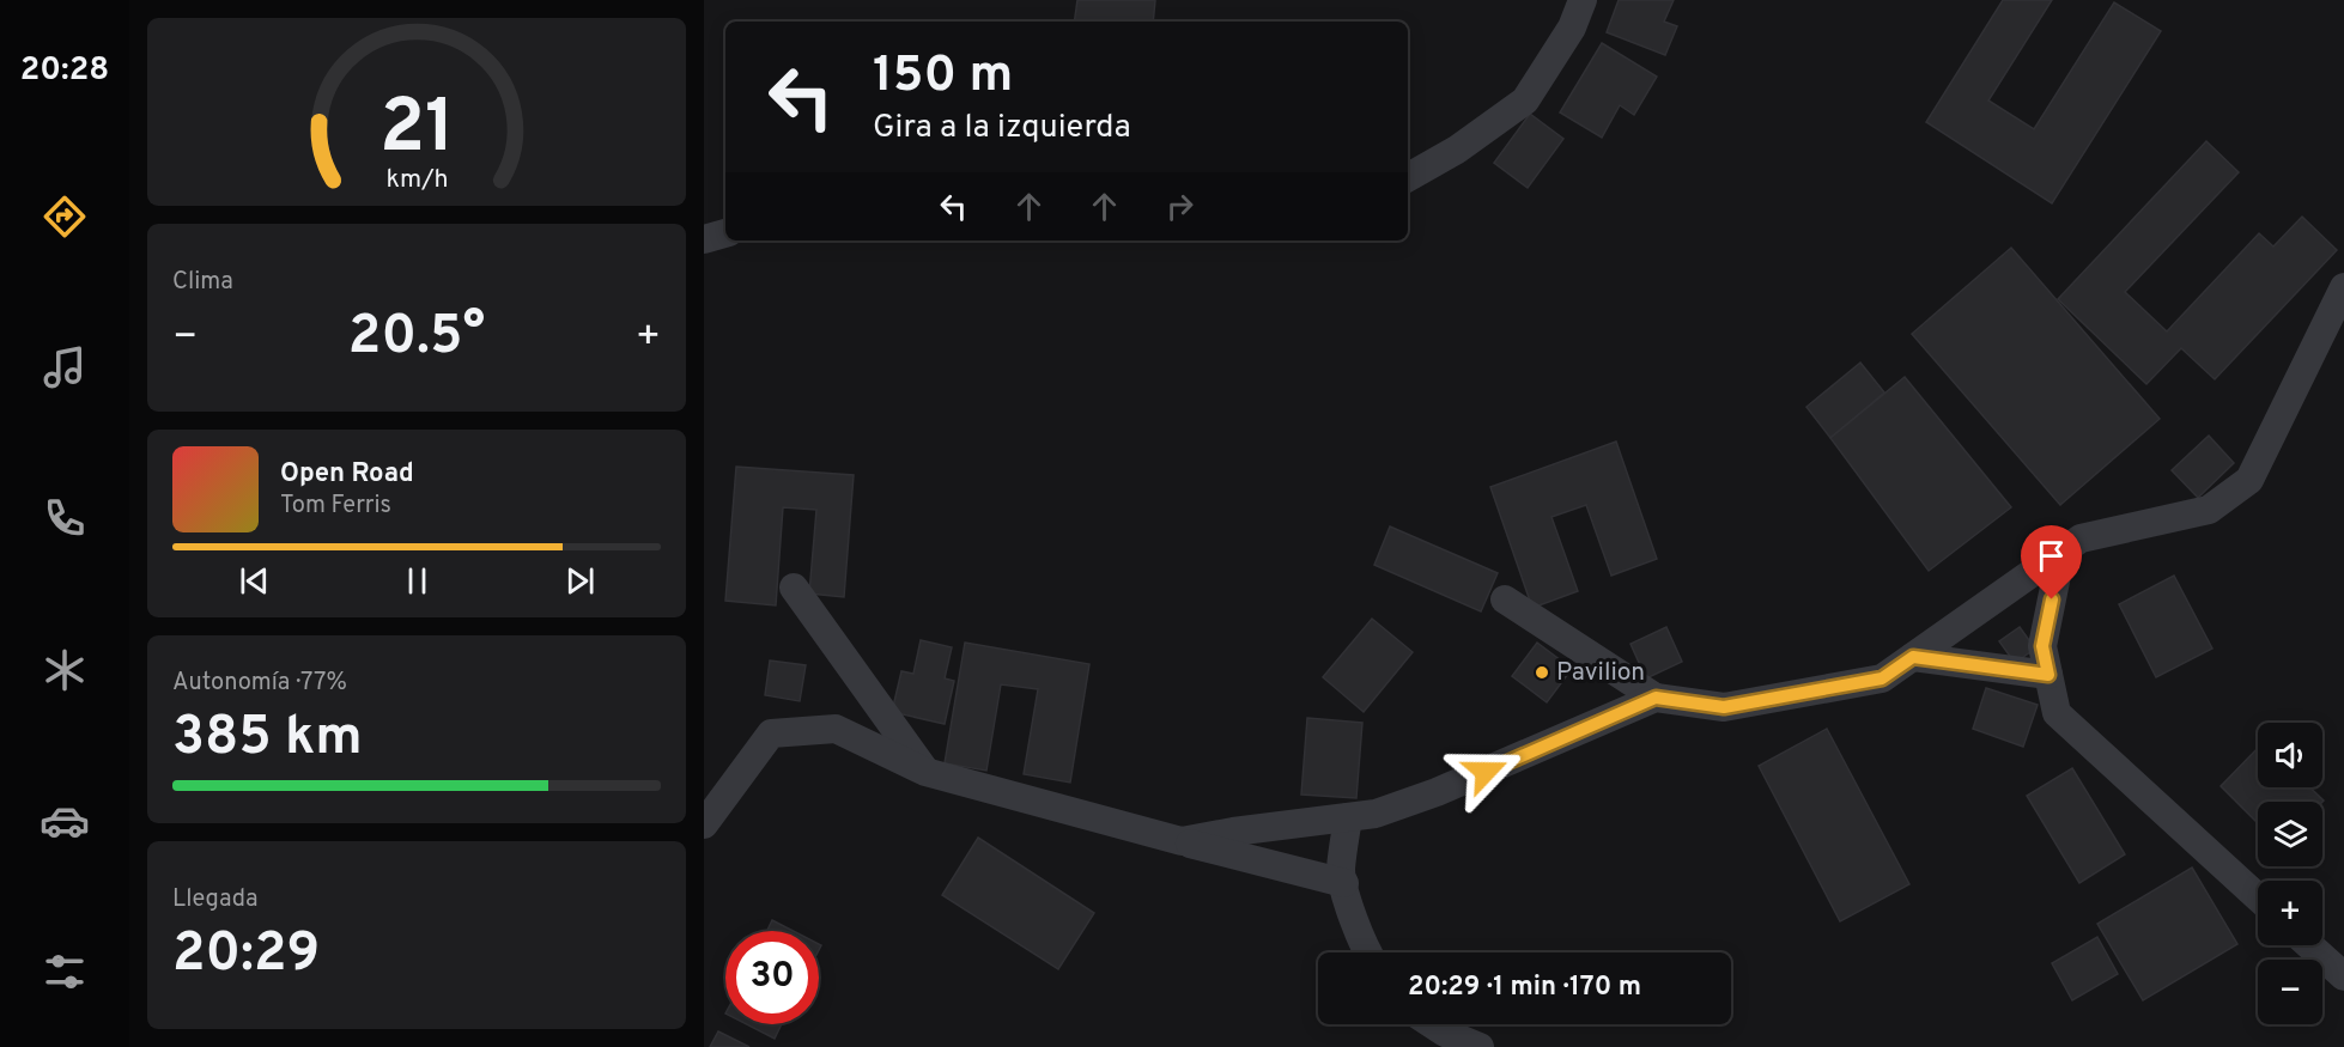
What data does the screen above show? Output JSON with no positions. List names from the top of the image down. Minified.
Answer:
{"places":["Pavilion"],"page":{"tabs":"20:28","turn":["150 m","Gira a la izquierda"],"tile":["Clima",["Autonomía · 77%","385 km"],["Llegada","20:29"]],"heat":["−","20.5°","+"],"song":["Open Road","Tom Ferris"],"map_buttons":["+","−"],"limit":"30","trip":"20:29 · 1 min · 170 m","gauge":["21","km/h"]}}
